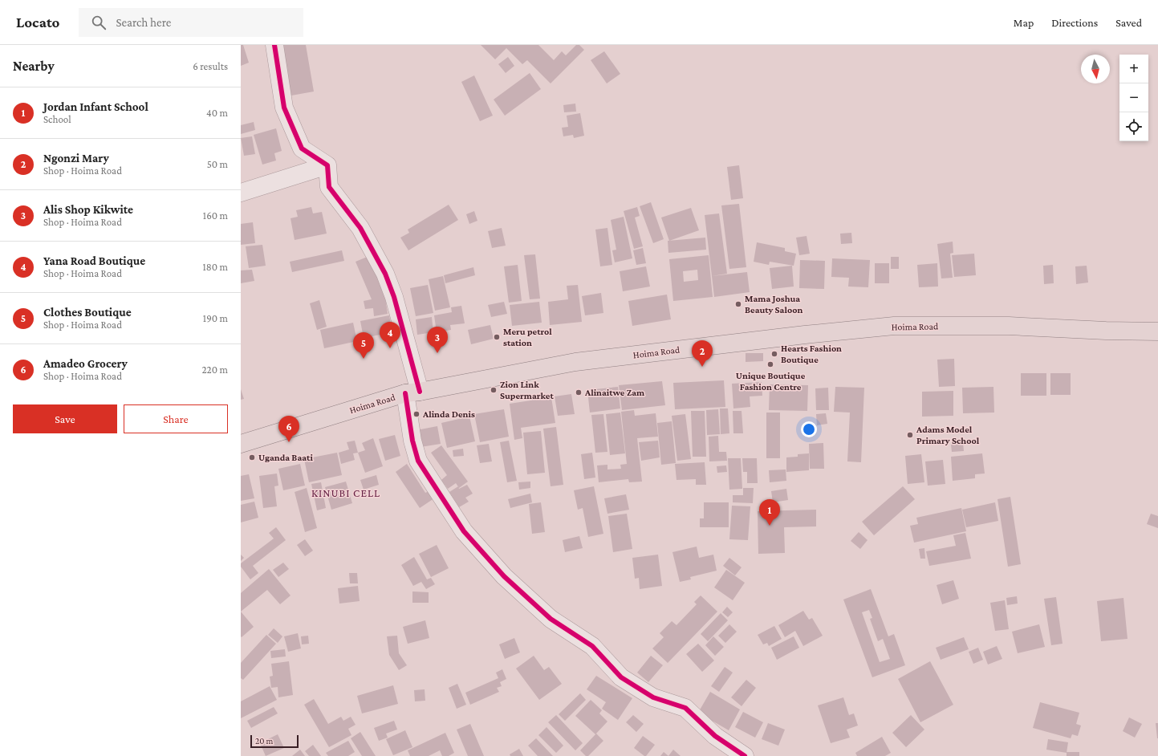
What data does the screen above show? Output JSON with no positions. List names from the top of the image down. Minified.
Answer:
{"streets":{"main road":["Hoima Road"]},"districts":["KINUBI CELL"],"places":["Mama Joshua Beauty Saloon","Meru petrol station","Hearts Fashion Boutique","Unique Boutique Fashion Centre","Zion Link Supermarket","Alinaitwe Zam","Alinda Denis","Adams Model Primary School","Uganda Baati"],"scale_bar":"20 m","north":"bottom","page":{"header":"Locato","search":"Search here","nav":["Map","Directions","Saved"],"heading":["Nearby","6 results"],"map_buttons":["+","−"],"list":[{"mark":"1","name":"Jordan Infant School","note":"School","value":"40 m"},{"mark":"2","name":"Ngonzi Mary","note":"Shop · Hoima Road","value":"50 m"},{"mark":"3","name":"Alis Shop Kikwite","note":"Shop · Hoima Road","value":"160 m"},{"mark":"4","name":"Yana Road Boutique","note":"Shop · Hoima Road","value":"180 m"},{"mark":"5","name":"Clothes Boutique","note":"Shop · Hoima Road","value":"190 m"},{"mark":"6","name":"Amadeo Grocery","note":"Shop · Hoima Road","value":"220 m"}],"pins":["4","3","5","2","6","1"],"buttons":["Save","Share"],"scale":"20 m"}}
